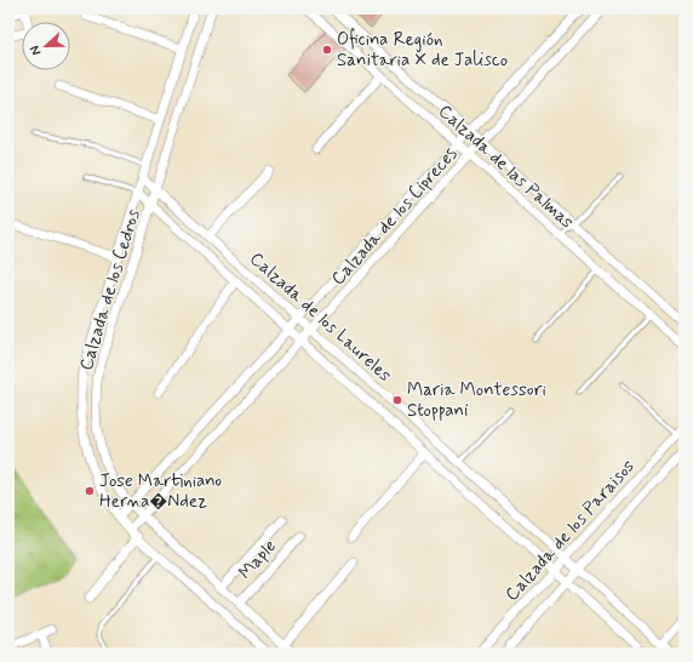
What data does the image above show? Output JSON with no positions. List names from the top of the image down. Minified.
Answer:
{"streets":{"street":["Calzada de las Palmas","Calzada de los Cipreces","Calzada de los Cedros","Calzada de los Laureles","Calzada de los Paraisos","Maple"]},"crossings":[["Calzada de las Palmas","Calzada de los Cipreces"],["Calzada de los Cipreces","Calzada de los Cedros"],["Calzada de los Cipreces","Calzada de los Laureles"],["Calzada de los Cedros","Calzada de los Laureles"],["Calzada de los Cedros","Maple"],["Calzada de los Laureles","Calzada de los Paraisos"]],"places":["Oficina Región Sanitaria X de Jalisco","Maria Montessori Stoppani","Jose Martiniano Herna�Ndez"],"north":"left"}
